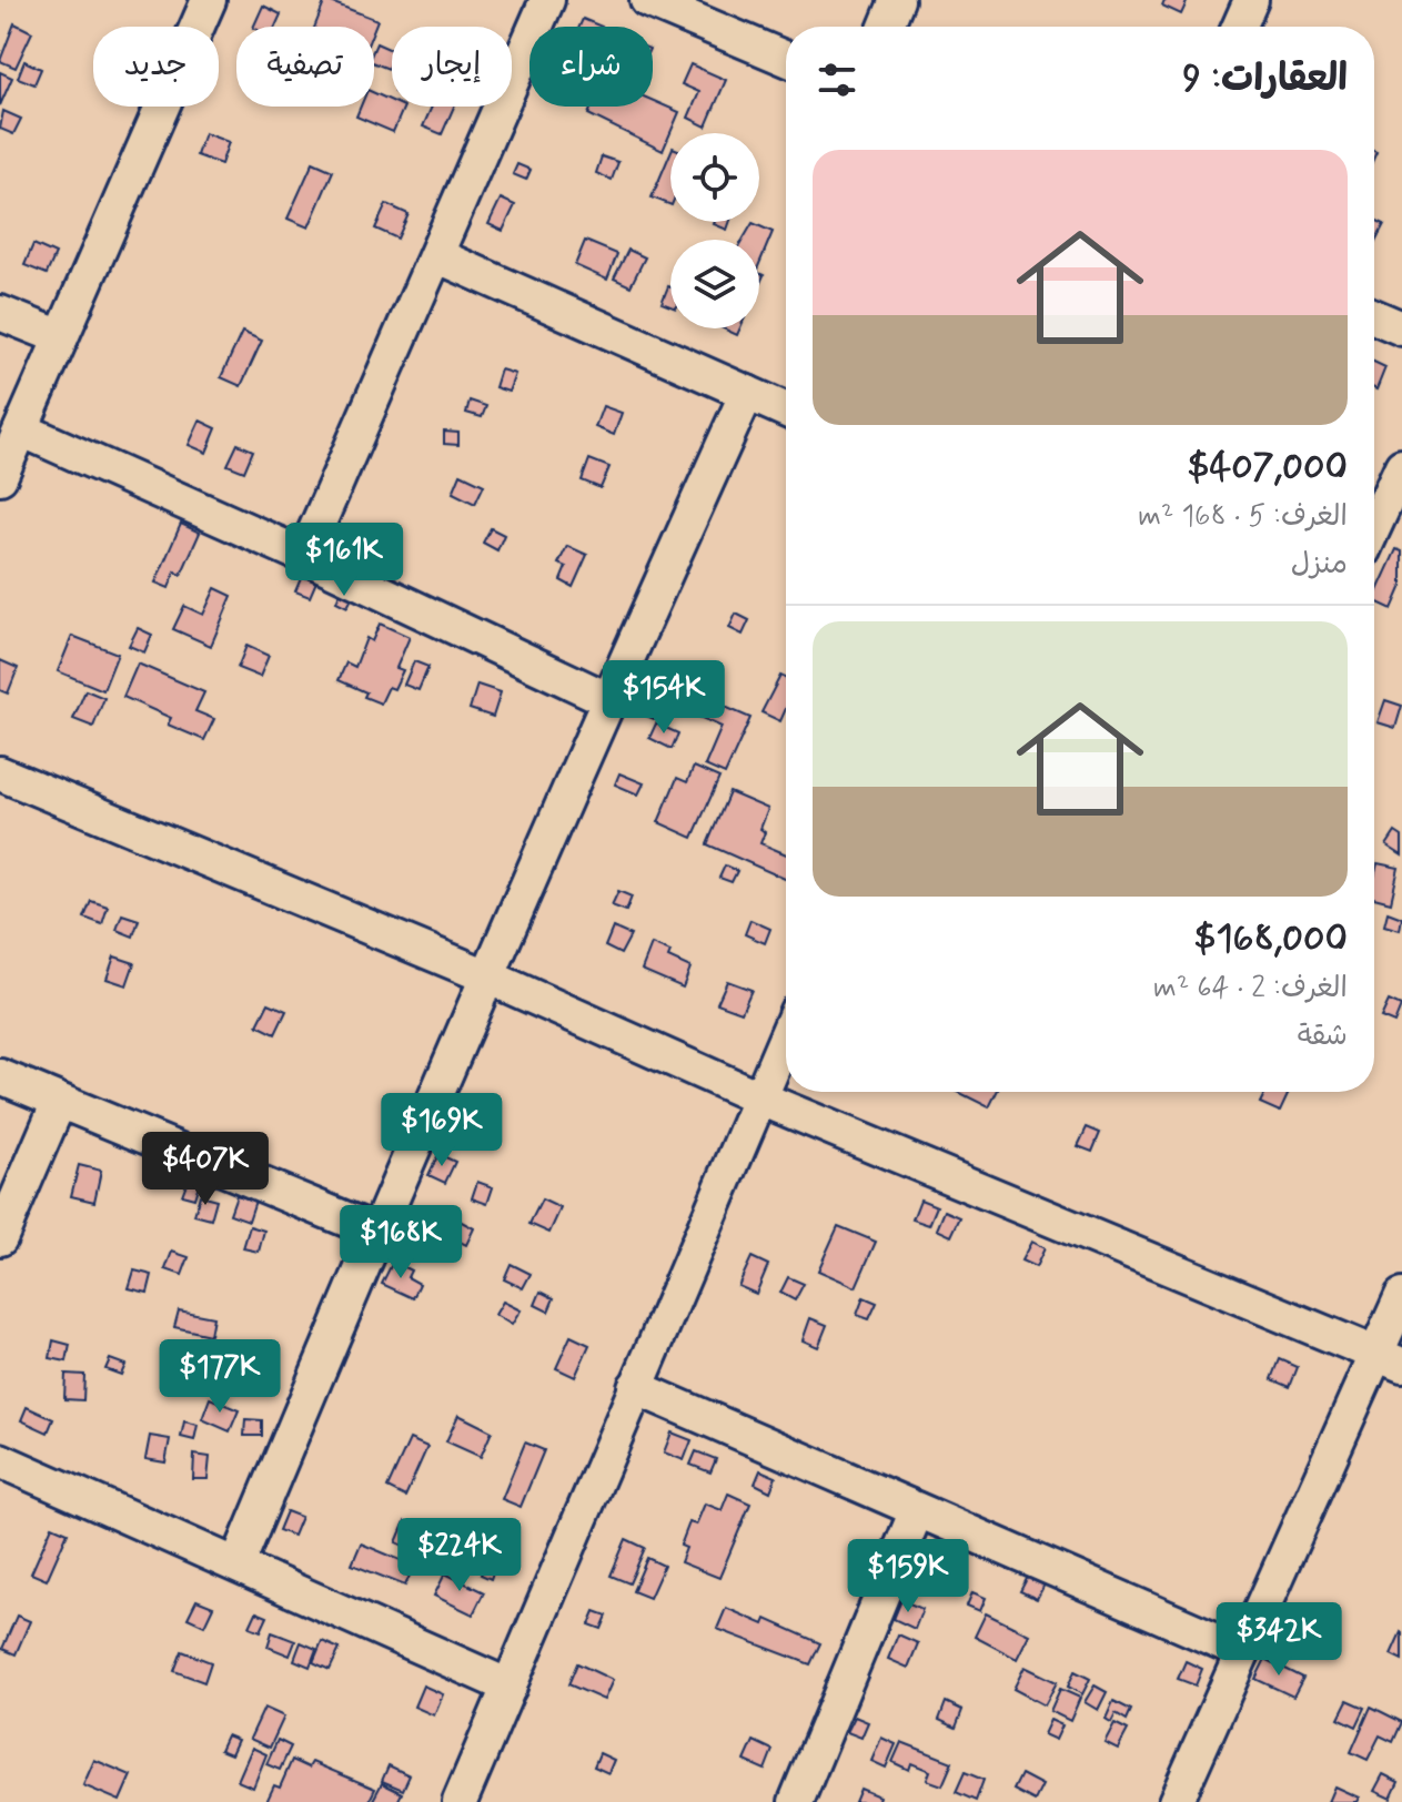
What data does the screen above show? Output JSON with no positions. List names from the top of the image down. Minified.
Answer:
{"page":{"chip":["شراء","إيجار","تصفية","جديد"],"heading":"العقارات: 9","list":[{"name":"$407,000","note":"الغرف: 5 · 168 m² · منزل"},{"name":"$168,000","note":"الغرف: 2 · 64 m² · شقة"}],"price":["$161K","$154K","$169K","$407K","$168K","$177K","$224K","$159K","$342K"]}}
